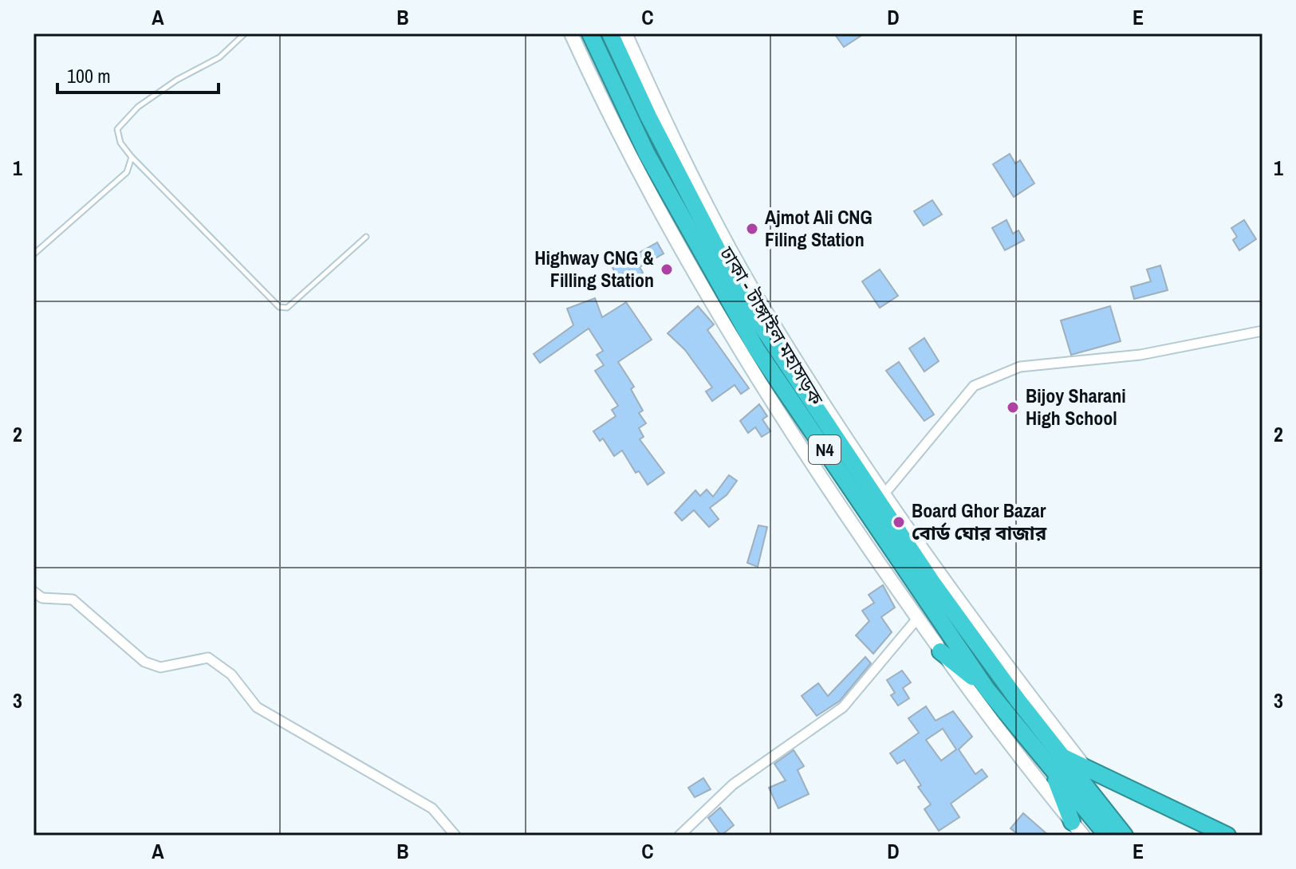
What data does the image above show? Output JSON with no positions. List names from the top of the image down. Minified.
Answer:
{"streets":{"highway":["ঢাকা - টাঙ্গাইল মহাসড়ক","N4"]},"places":["Ajmot Ali CNG Filing Station","Highway CNG & Filling Station","Bijoy Sharani High School","Board Ghor Bazar বোর্ড ঘোর বাজার"],"scale_bar":"100 m","grid":{"columns":["A","B","C","D","E"],"rows":["1","2","3"]}}
